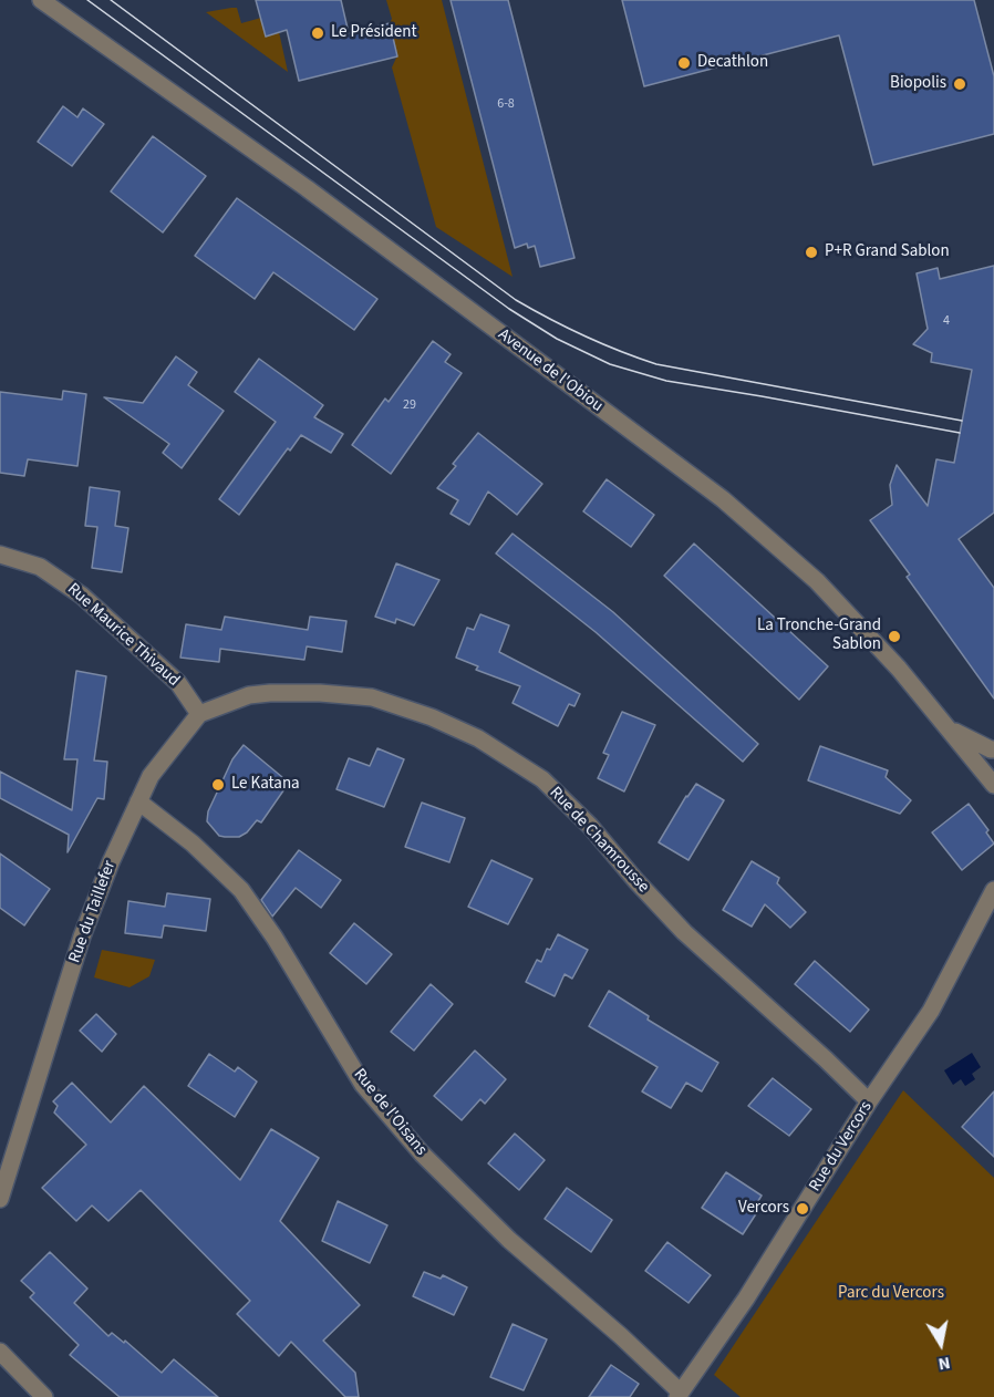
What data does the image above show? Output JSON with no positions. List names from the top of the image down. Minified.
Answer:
{"streets":{"street":["Avenue de l'Obiou","Rue Maurice Thivaud","Rue de Chamrousse","Rue du Taillefer","Rue de l'Oisans","Rue du Vercors"]},"crossings":[["Rue Maurice Thivaud","Rue de Chamrousse"],["Rue Maurice Thivaud","Rue du Taillefer"],["Rue de Chamrousse","Rue du Taillefer"],["Rue de Chamrousse","Rue du Vercors"],["Rue du Taillefer","Rue de l'Oisans"],["Rue de l'Oisans","Rue du Vercors"]],"parks":["Parc du Vercors"],"places":["Le Président","Decathlon","Biopolis","P+R Grand Sablon","La Tronche-Grand Sablon","Le Katana","Vercors"],"house_numbers":["6-8","4","29"],"north":"bottom"}
